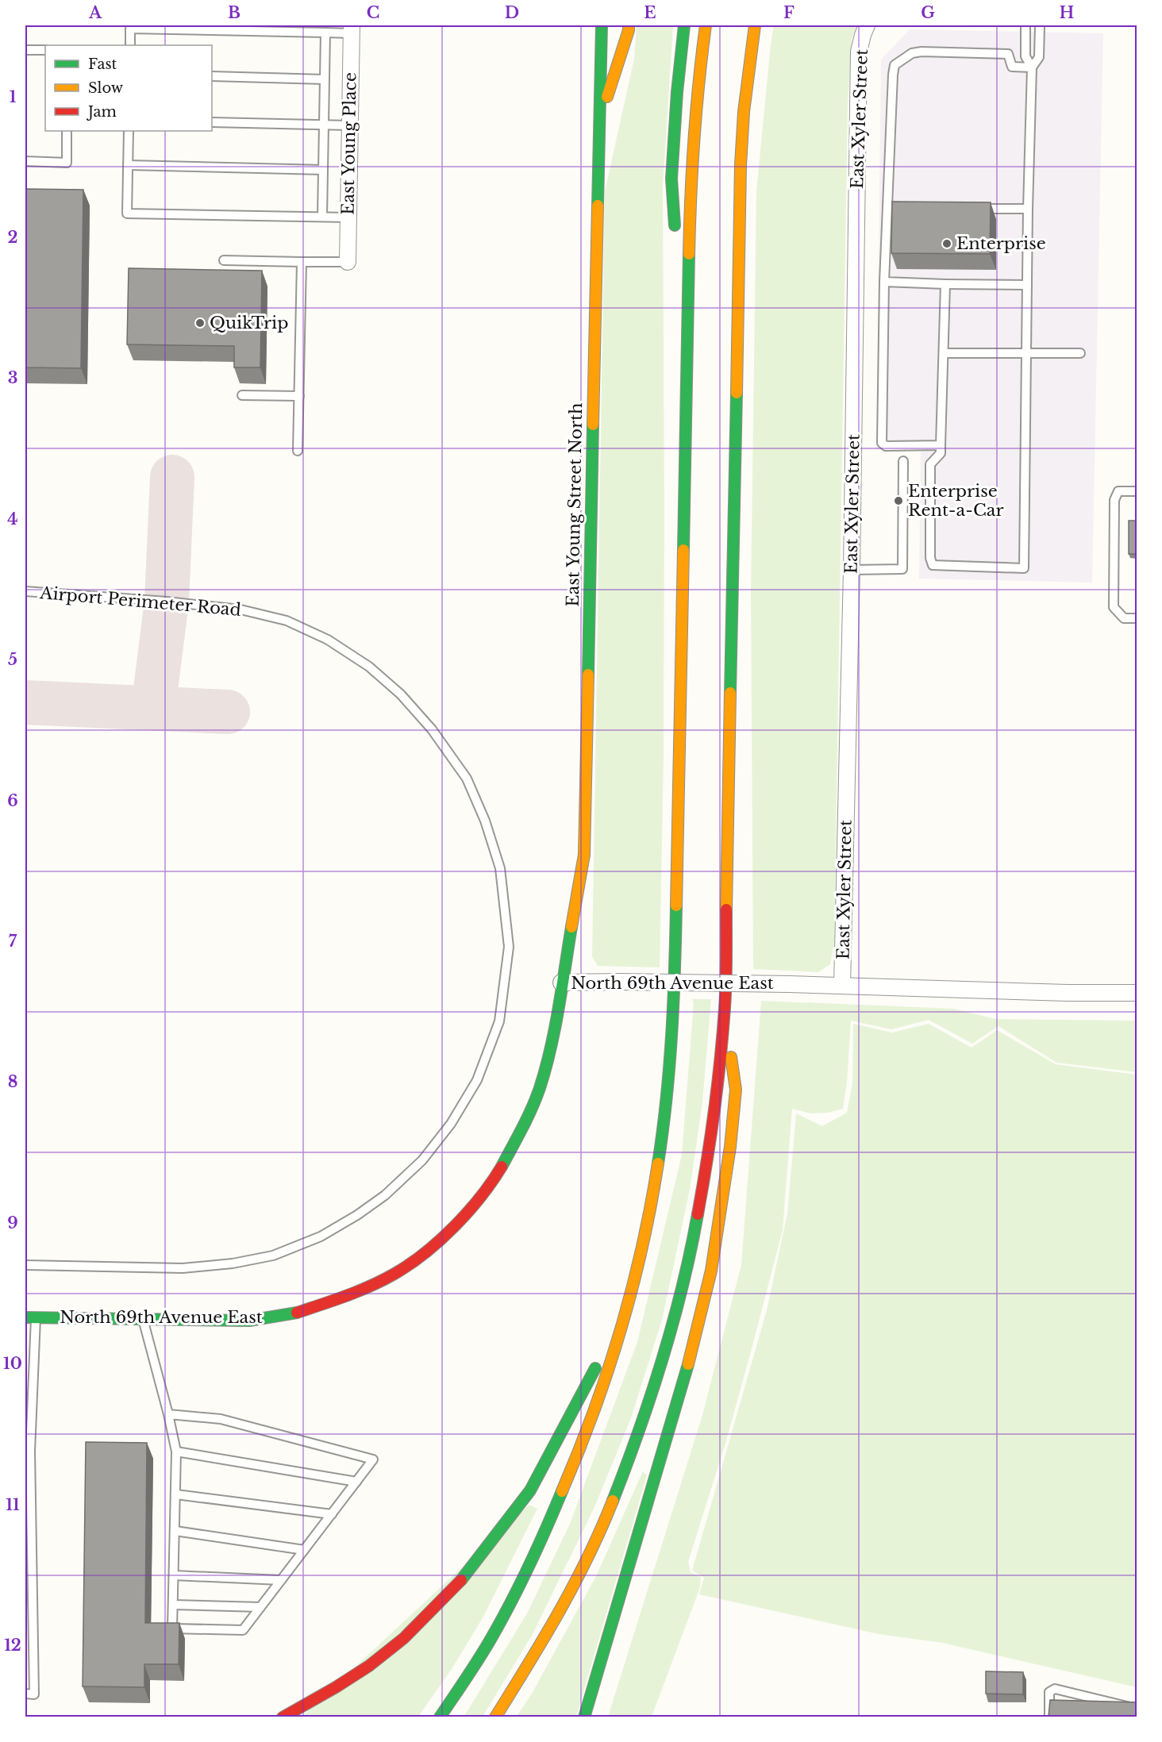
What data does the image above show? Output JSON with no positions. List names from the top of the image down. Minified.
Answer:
{"streets":{"main road":["East Young Street North","North 69th Avenue East"],"street":["East Xyler Street","East Young Place"],"lane":["Airport Perimeter Road"]},"crossings":[["East Xyler Street","North 69th Avenue East"],["East Young Street North","North 69th Avenue East"]],"places":["Enterprise","QuikTrip","Enterprise Rent-a-Car"],"legend":["Fast","Slow","Jam"],"grid":{"columns":["A","B","C","D","E","F","G","H"],"rows":["1","2","3","4","5","6","7","8","9","10","11","12"]}}
